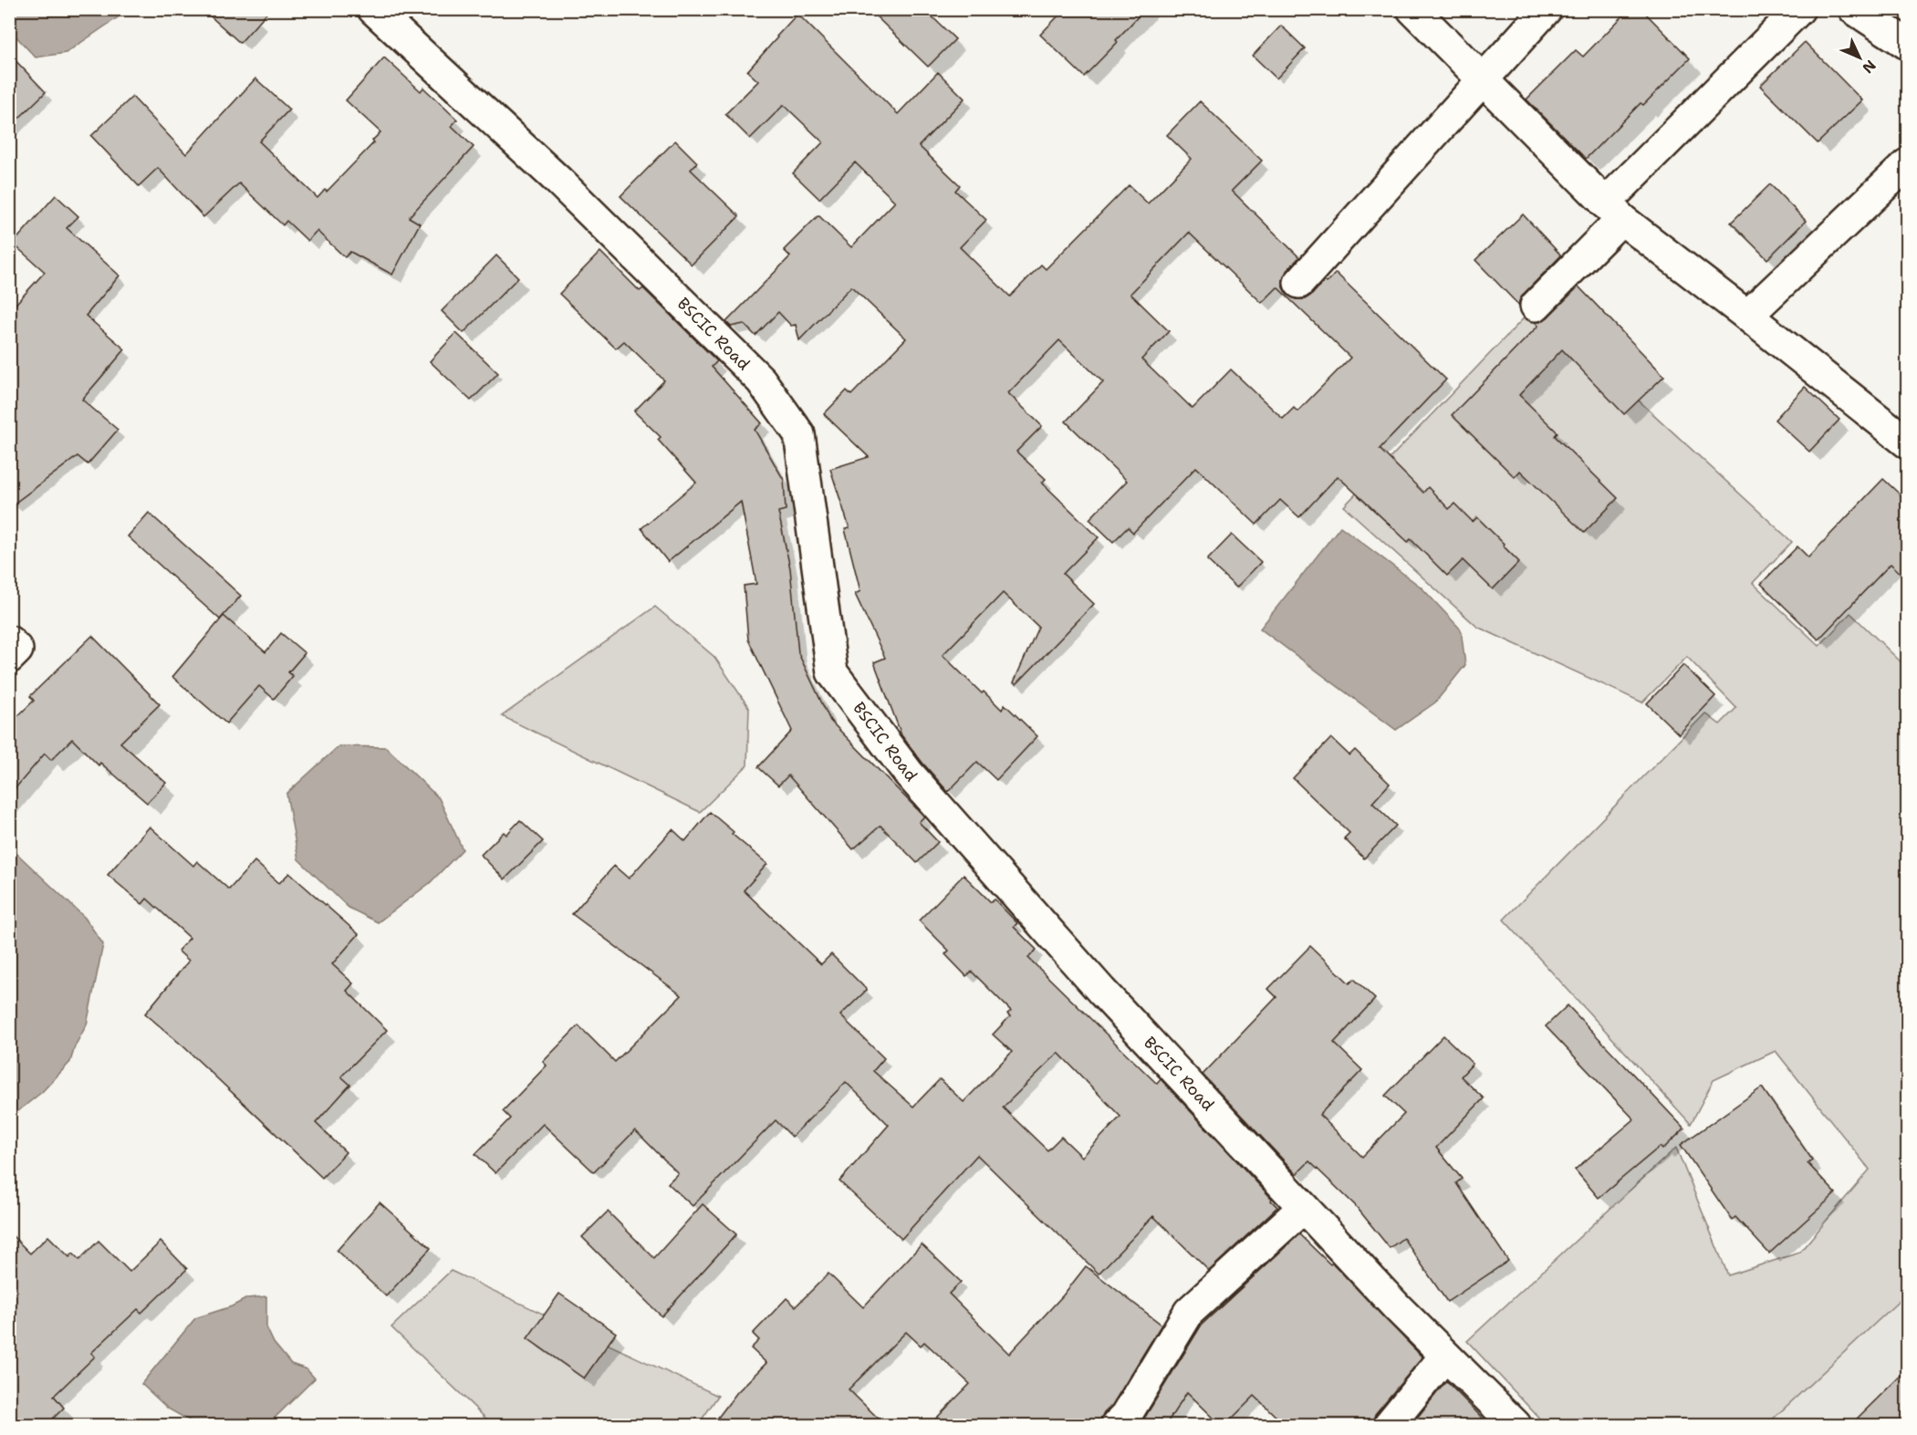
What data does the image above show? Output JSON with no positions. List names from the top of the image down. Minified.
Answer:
{"streets":{"street":["BSCIC Road"]},"north":"bottom right"}
